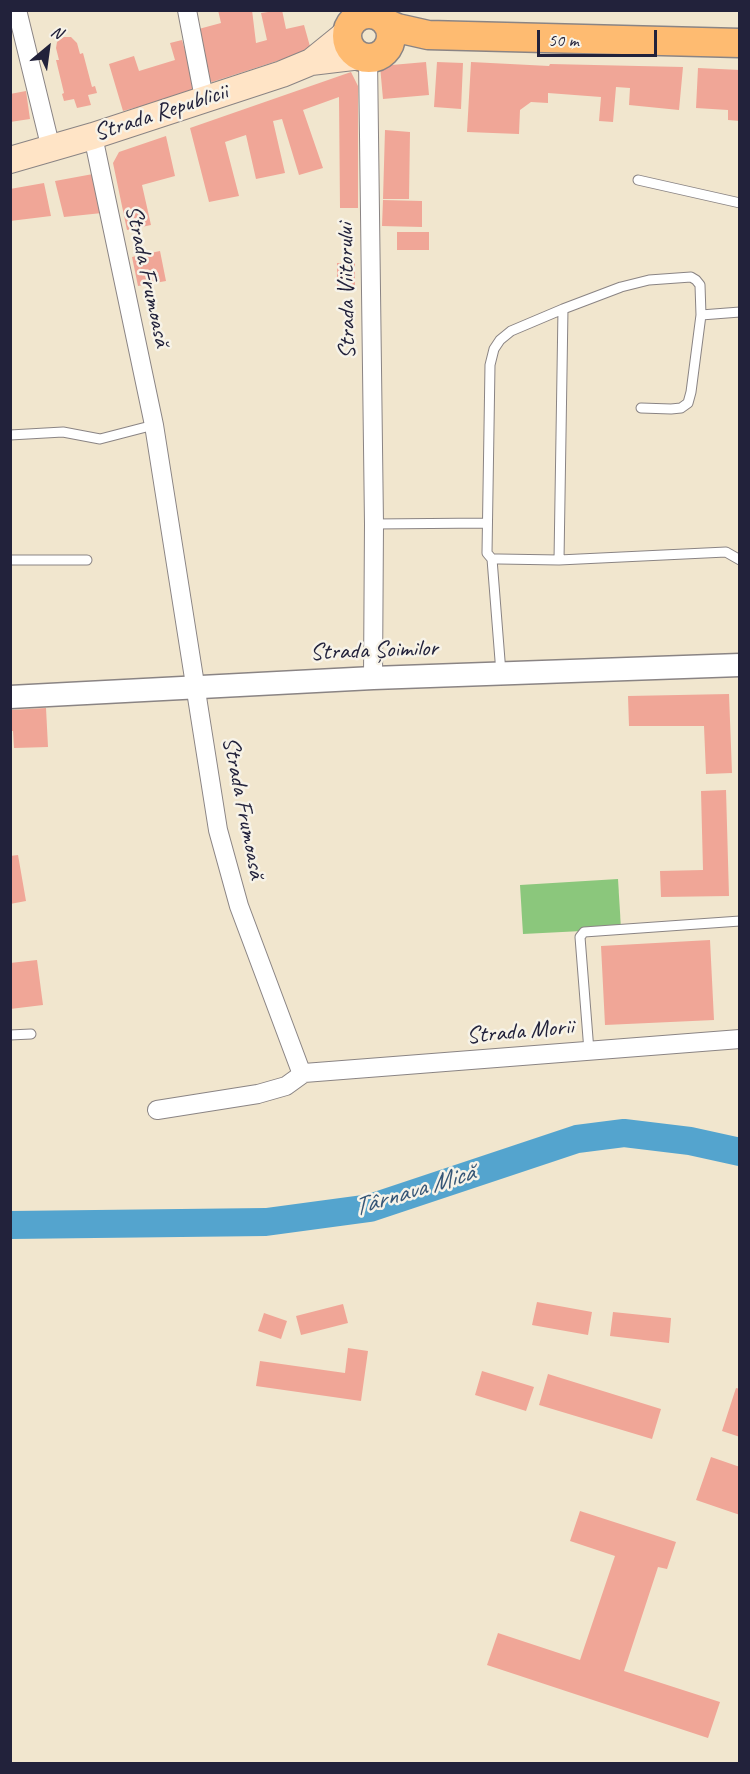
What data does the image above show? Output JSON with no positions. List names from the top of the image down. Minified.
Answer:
{"streets":{"main road":["Strada Republicii"],"street":["Strada Frumoasă","Strada Viitorului","Strada Șoimilor","Strada Morii"]},"crossings":[["Strada Republicii","Strada Frumoasă"],["Strada Republicii","Strada Viitorului"],["Strada Frumoasă","Strada Șoimilor"],["Strada Frumoasă","Strada Morii"],["Strada Viitorului","Strada Șoimilor"]],"water":["Târnava Mică"],"scale_bar":"50 m","north":"top right"}
